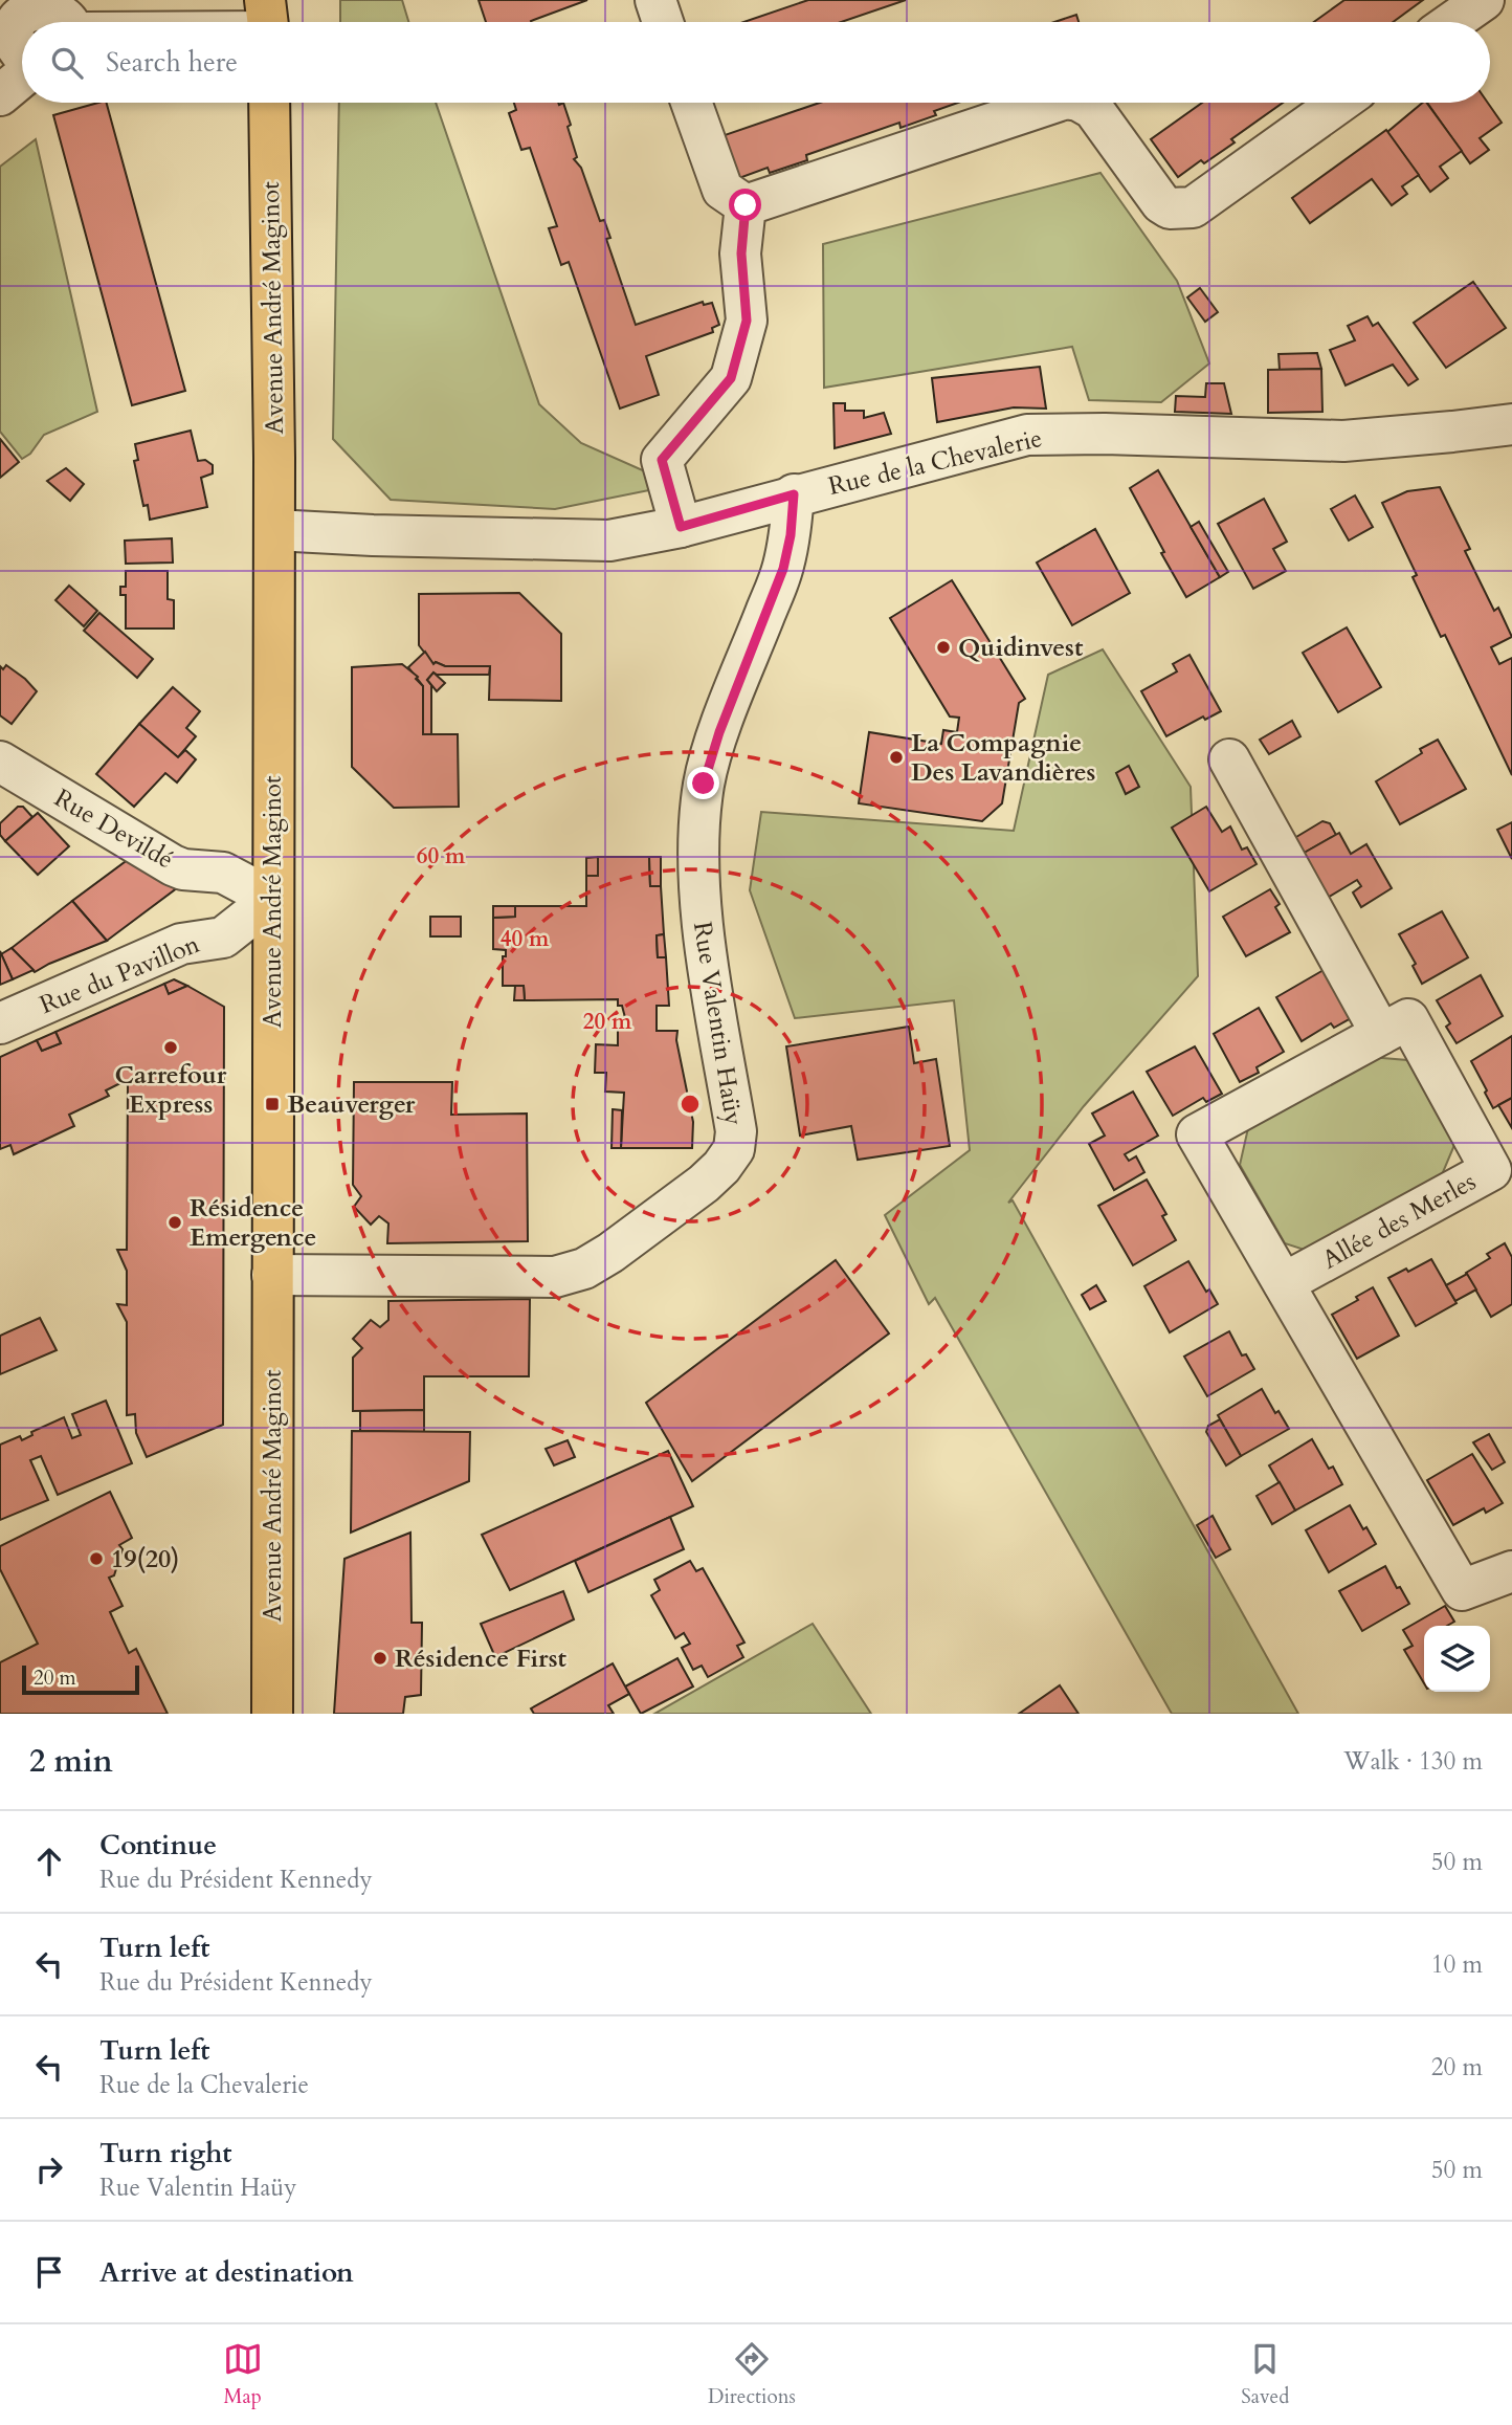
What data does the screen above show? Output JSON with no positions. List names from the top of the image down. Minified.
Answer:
{"streets":{"main road":["Avenue André Maginot"],"street":["Rue de la Chevalerie","Rue Devildé","Rue du Pavillon","Rue Valentin Haüy","Allée des Merles"]},"crossings":[["Avenue André Maginot","Rue de la Chevalerie"],["Avenue André Maginot","Rue Devildé"],["Avenue André Maginot","Rue du Pavillon"],["Avenue André Maginot","Rue Valentin Haüy"],["Rue de la Chevalerie","Rue Valentin Haüy"],["Rue Devildé","Rue du Pavillon"]],"places":{"other":["Quidinvest","La Compagnie Des Lavandières","Carrefour Express","Résidence Emergence","19(20)","Résidence First"],"transit":["Beauverger"]},"scale_bar":"20 m","page":{"search":"Search here","scale":"20 m","heading":["2 min","Walk · 130 m"],"list":[["Continue","Rue du Président Kennedy","50 m"],["Turn left","Rue du Président Kennedy","10 m"],["Turn left","Rue de la Chevalerie","20 m"],["Turn right","Rue Valentin Haüy","50 m"],"Arrive at destination"],"nav":["Map","Directions","Saved"]},"rings":["60 m","40 m","20 m"]}
